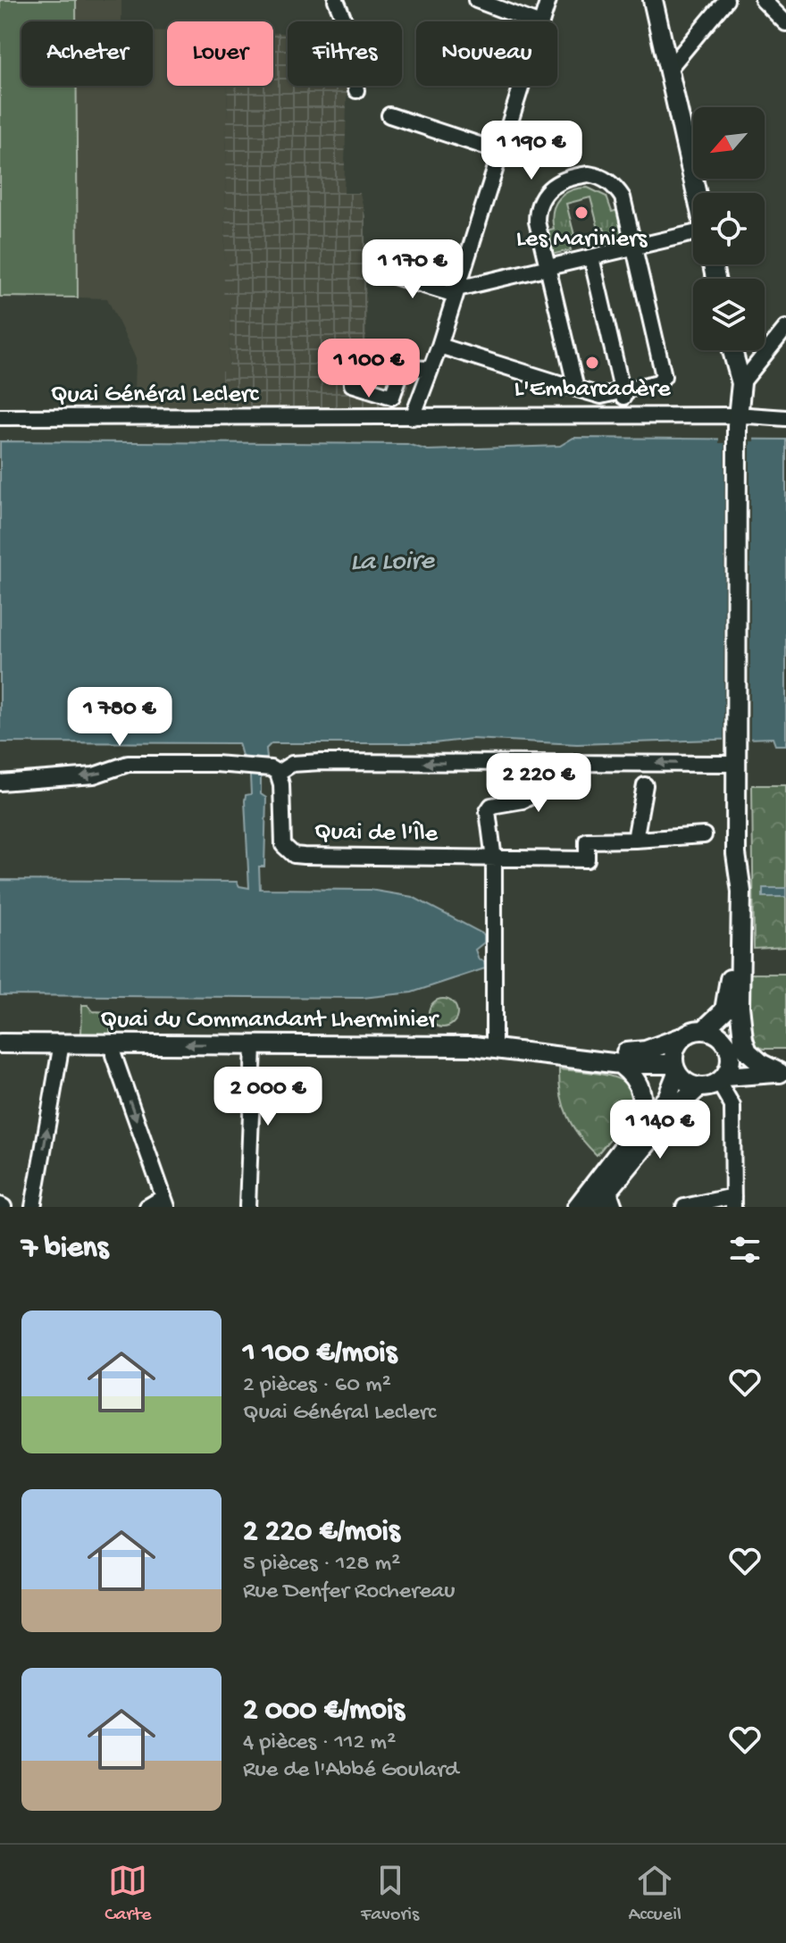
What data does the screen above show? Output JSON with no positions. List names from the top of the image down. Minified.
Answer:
{"streets":{"main road":["Quai du Commandant Lherminier"],"street":["Quai Général Leclerc","Quai de l'Île"]},"water":["La Loire"],"places":["Les Mariniers","L'Embarcadère"],"north":"bottom left","page":{"chip":["Acheter","Louer","Filtres","Nouveau"],"price":["1 190 €","1 170 €","1 100 €","1 780 €","2 220 €","2 000 €","1 140 €"],"heading":"7 biens","list":[{"name":"1 100 €/mois","note":"2 pièces · 60 m² · Quai Général Leclerc"},{"name":"2 220 €/mois","note":"5 pièces · 128 m² · Rue Denfer Rochereau"},{"name":"2 000 €/mois","note":"4 pièces · 112 m² · Rue de l'Abbé Goulard"}],"tabs":["Carte","Favoris","Accueil"]}}
